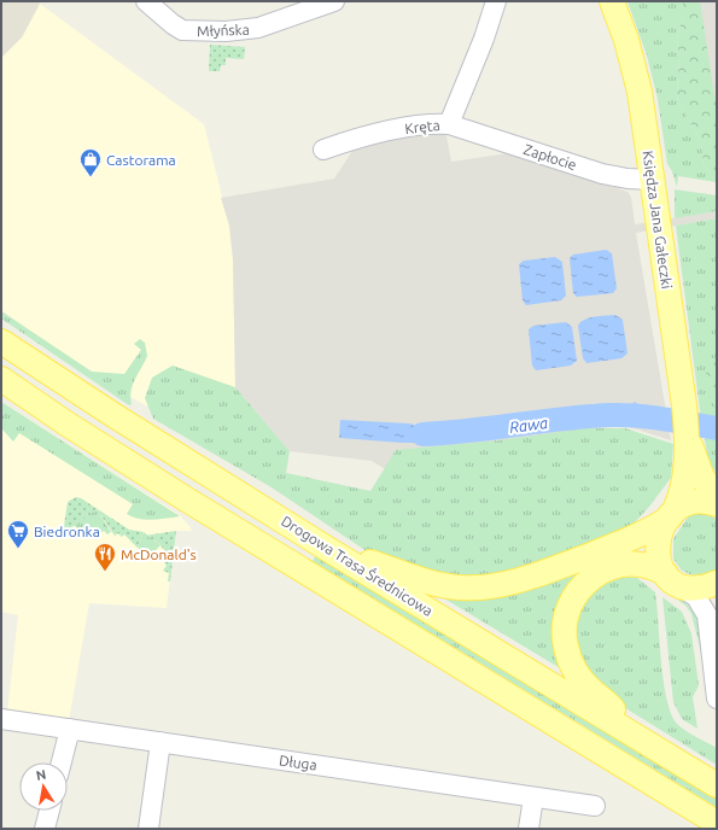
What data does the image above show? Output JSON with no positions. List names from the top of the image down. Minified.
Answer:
{"streets":{"main road":["Księdza Jana Gałeczki","Drogowa Trasa Średnicowa"],"street":["Młyńska","Kręta","Zapłocie","Długa"]},"crossings":[["Kręta","Zapłocie"],["Zapłocie","Księdza Jana Gałeczki"]],"water":["Rawa"],"places":{"shop":["Castorama"],"supermarket":["Biedronka"],"restaurant":["McDonald's"]},"north":"top"}
